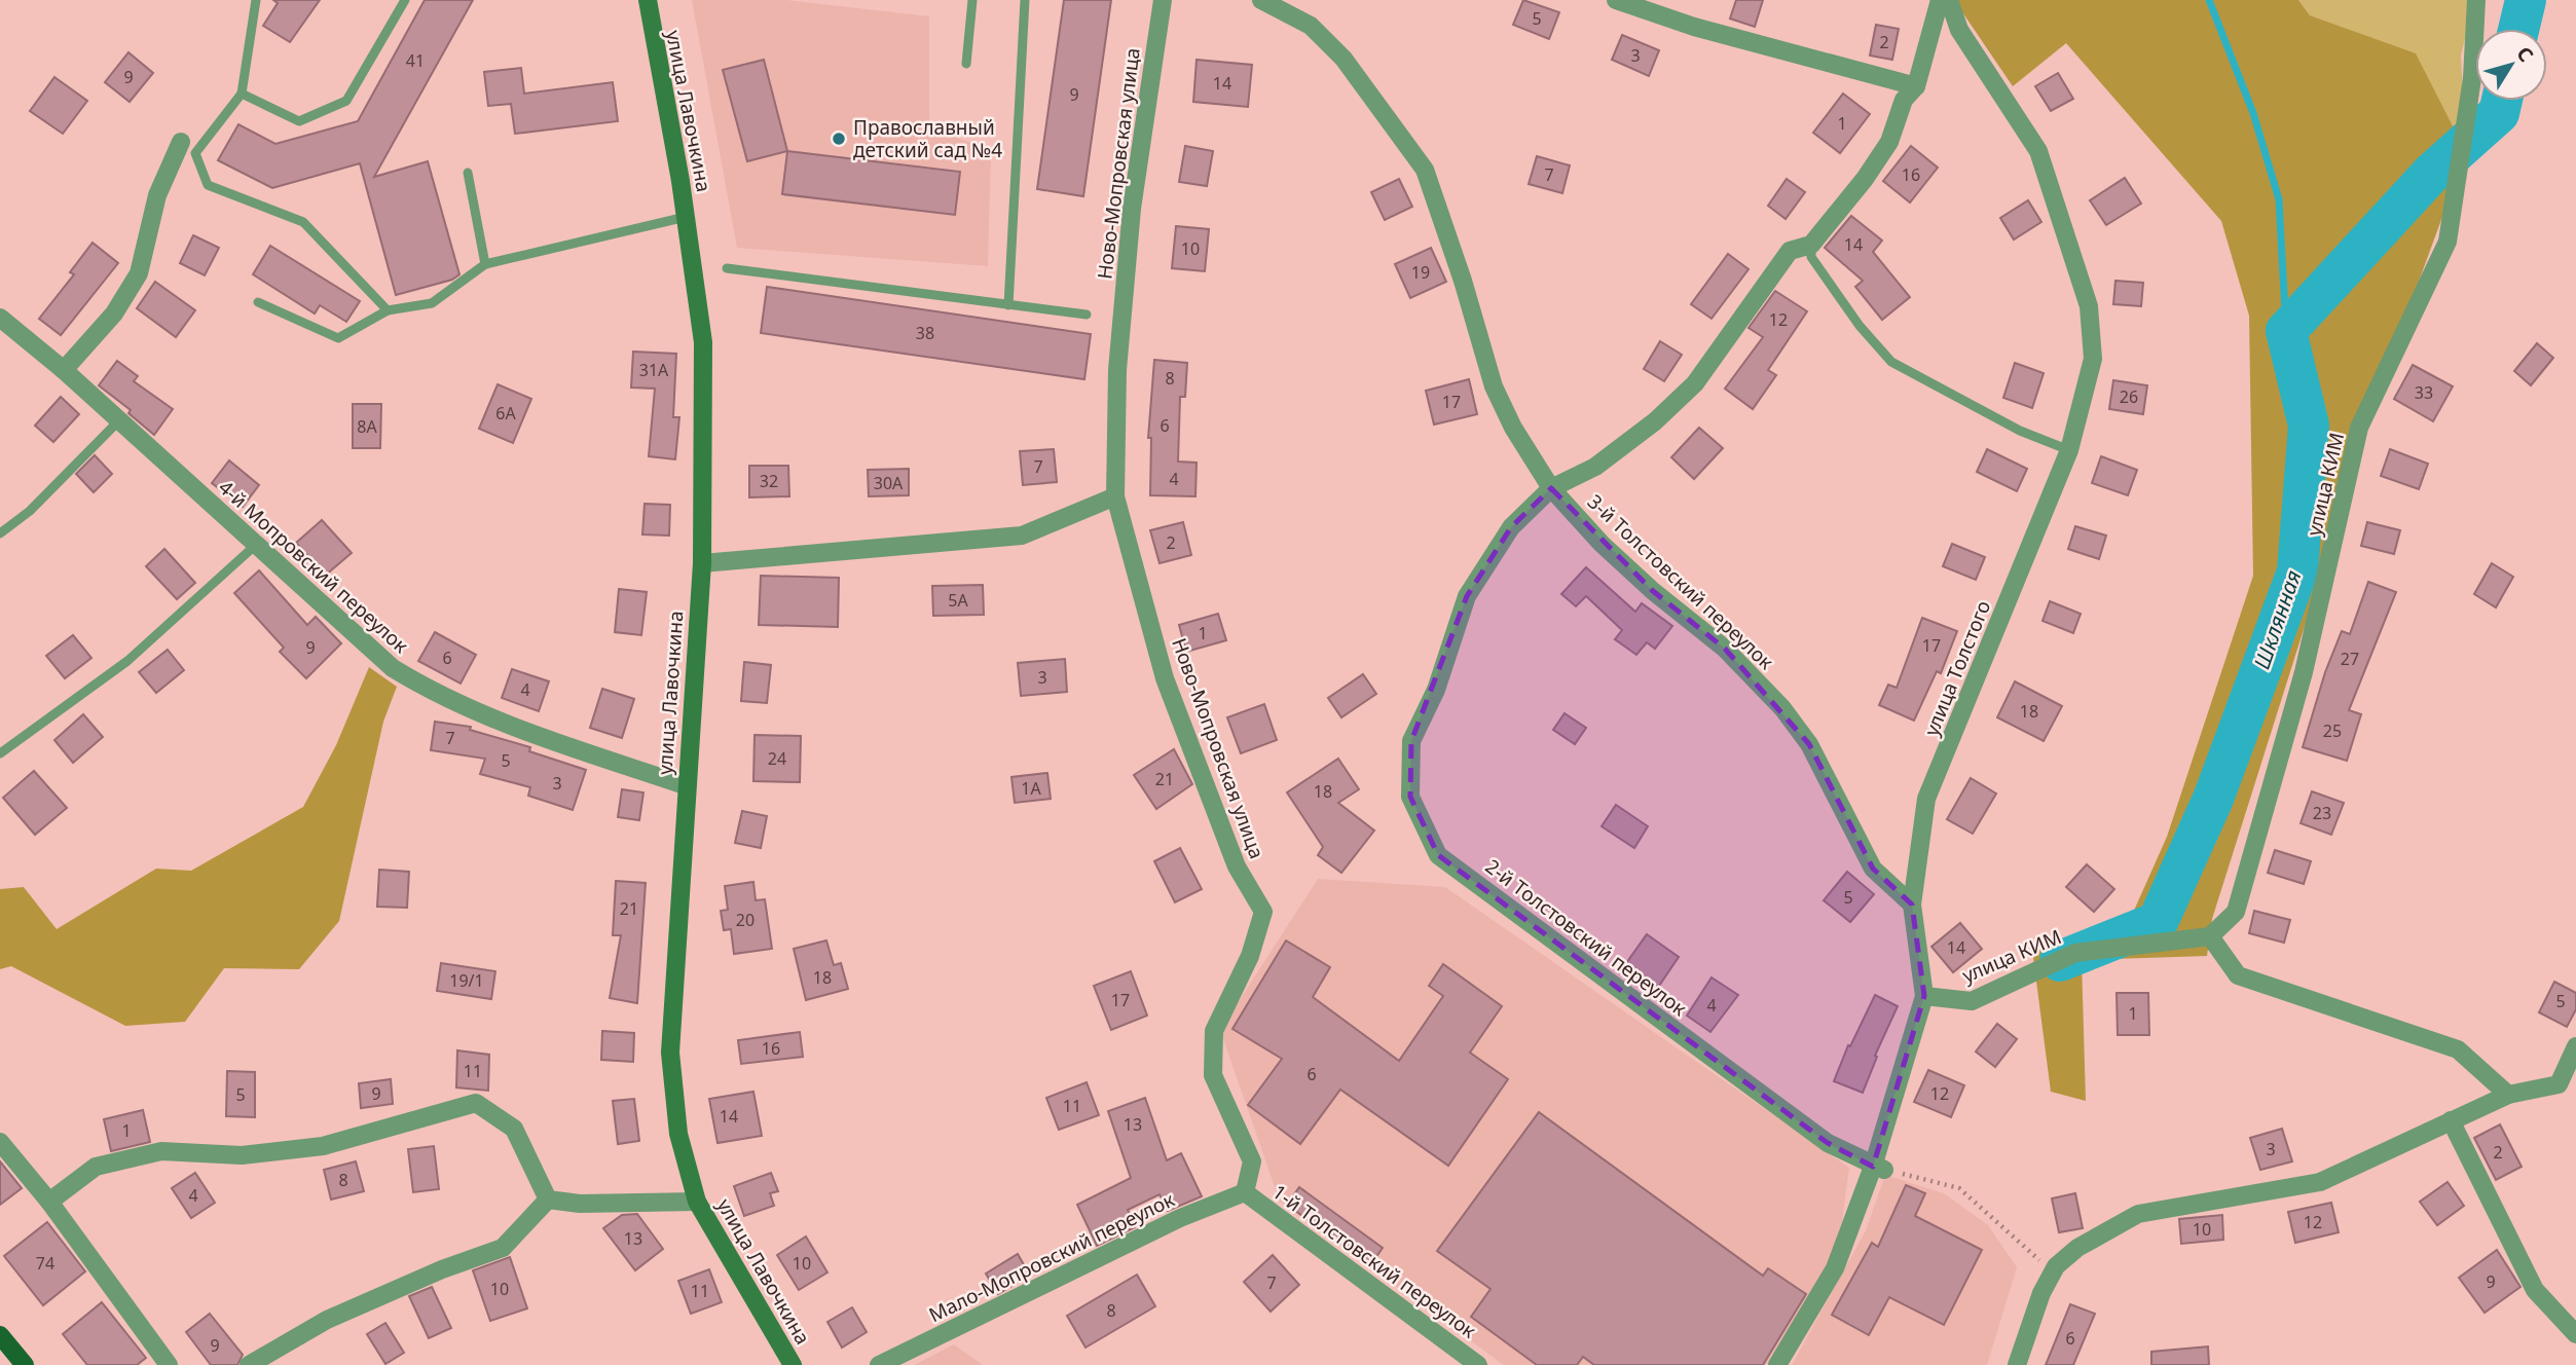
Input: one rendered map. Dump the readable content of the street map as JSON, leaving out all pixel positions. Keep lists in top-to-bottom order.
{
  "streets": {
    "main road": ["улица Лавочкина"],
    "street": [
      "Ново-Мопровская улица",
      "улица КИМ",
      "4-й Мопровский переулок",
      "3-й Толстовский переулок",
      "улица Толстого",
      "2-й Толстовский переулок",
      "Мало-Мопровский переулок",
      "1-й Толстовский переулок"
    ]
  },
  "crossings": [
    ["улица Лавочкина", "4-й Мопровский переулок"],
    ["Ново-Мопровская улица", "Мало-Мопровский переулок"],
    ["Ново-Мопровская улица", "1-й Толстовский переулок"],
    ["улица КИМ", "улица Толстого"],
    ["3-й Толстовский переулок", "улица Толстого"],
    ["3-й Толстовский переулок", "2-й Толстовский переулок"],
    ["улица Толстого", "2-й Толстовский переулок"],
    ["Мало-Мопровский переулок", "1-й Толстовский переулок"]
  ],
  "water": ["Шклянная"],
  "places": ["Православный детский сад №4"],
  "house_numbers": [
    "5",
    "2",
    "3",
    "41",
    "9",
    "14",
    "9",
    "1",
    "7",
    "16",
    "14",
    "10",
    "19",
    "12",
    "38",
    "31А",
    "8",
    "33",
    "26",
    "17",
    "6А",
    "6",
    "8А",
    "7",
    "4",
    "32",
    "30А",
    "2",
    "5А",
    "1",
    "17",
    "9",
    "6",
    "27",
    "3",
    "4",
    "18",
    "25",
    "7",
    "24",
    "5",
    "21",
    "3",
    "1А",
    "18",
    "23",
    "5",
    "21",
    "20",
    "14",
    "18",
    "19/1",
    "17",
    "5",
    "4",
    "1",
    "16",
    "11",
    "6",
    "9",
    "12",
    "5",
    "11",
    "14",
    "13",
    "1",
    "3",
    "2",
    "8",
    "4",
    "12",
    "10",
    "13",
    "74",
    "10",
    "9",
    "7",
    "10",
    "11",
    "8",
    "6",
    "9"
  ],
  "north": "top right"
}
